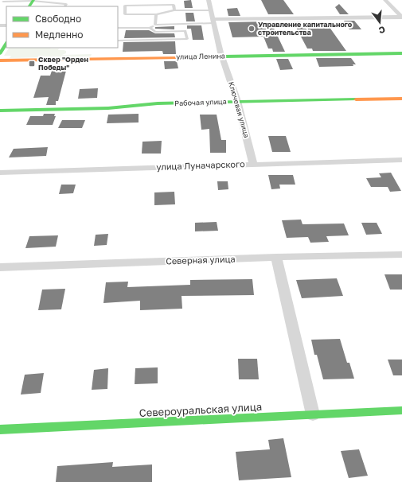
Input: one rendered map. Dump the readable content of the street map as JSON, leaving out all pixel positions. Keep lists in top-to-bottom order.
{
  "streets": {
    "street": [
      "улица Ленина",
      "Рабочая улица",
      "Ключевая улица",
      "улица Луначарского",
      "Северная улица",
      "Североуральская улица"
    ]
  },
  "crossings": [
    ["улица Ленина", "Ключевая улица"],
    ["Рабочая улица", "Ключевая улица"],
    ["Ключевая улица", "улица Луначарского"]
  ],
  "places": {
    "other": ["Управление капитального строительства"],
    "transit": ["Сквер \"Орден Победы\""]
  },
  "legend": ["Свободно", "Медленно"],
  "north": "bottom"
}
